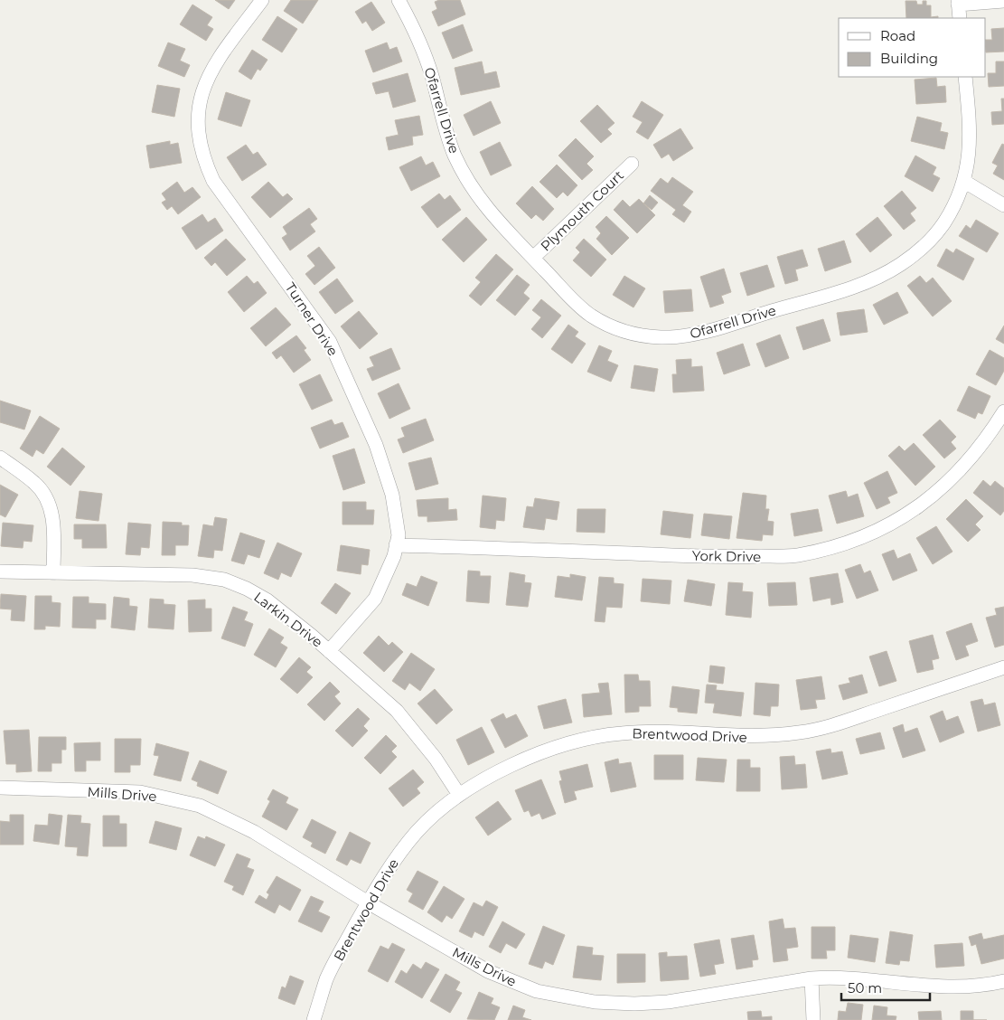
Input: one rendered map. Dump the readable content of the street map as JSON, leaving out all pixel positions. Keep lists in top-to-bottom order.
{
  "streets": {
    "street": [
      "Ofarrell Drive",
      "Plymouth Court",
      "Turner Drive",
      "York Drive",
      "Larkin Drive",
      "Brentwood Drive",
      "Mills Drive"
    ]
  },
  "crossings": [
    ["Ofarrell Drive", "Plymouth Court"],
    ["Turner Drive", "York Drive"],
    ["Turner Drive", "Larkin Drive"],
    ["Larkin Drive", "Brentwood Drive"],
    ["Brentwood Drive", "Mills Drive"]
  ],
  "legend": ["Road", "Building"],
  "scale_bar": "50 m"
}
